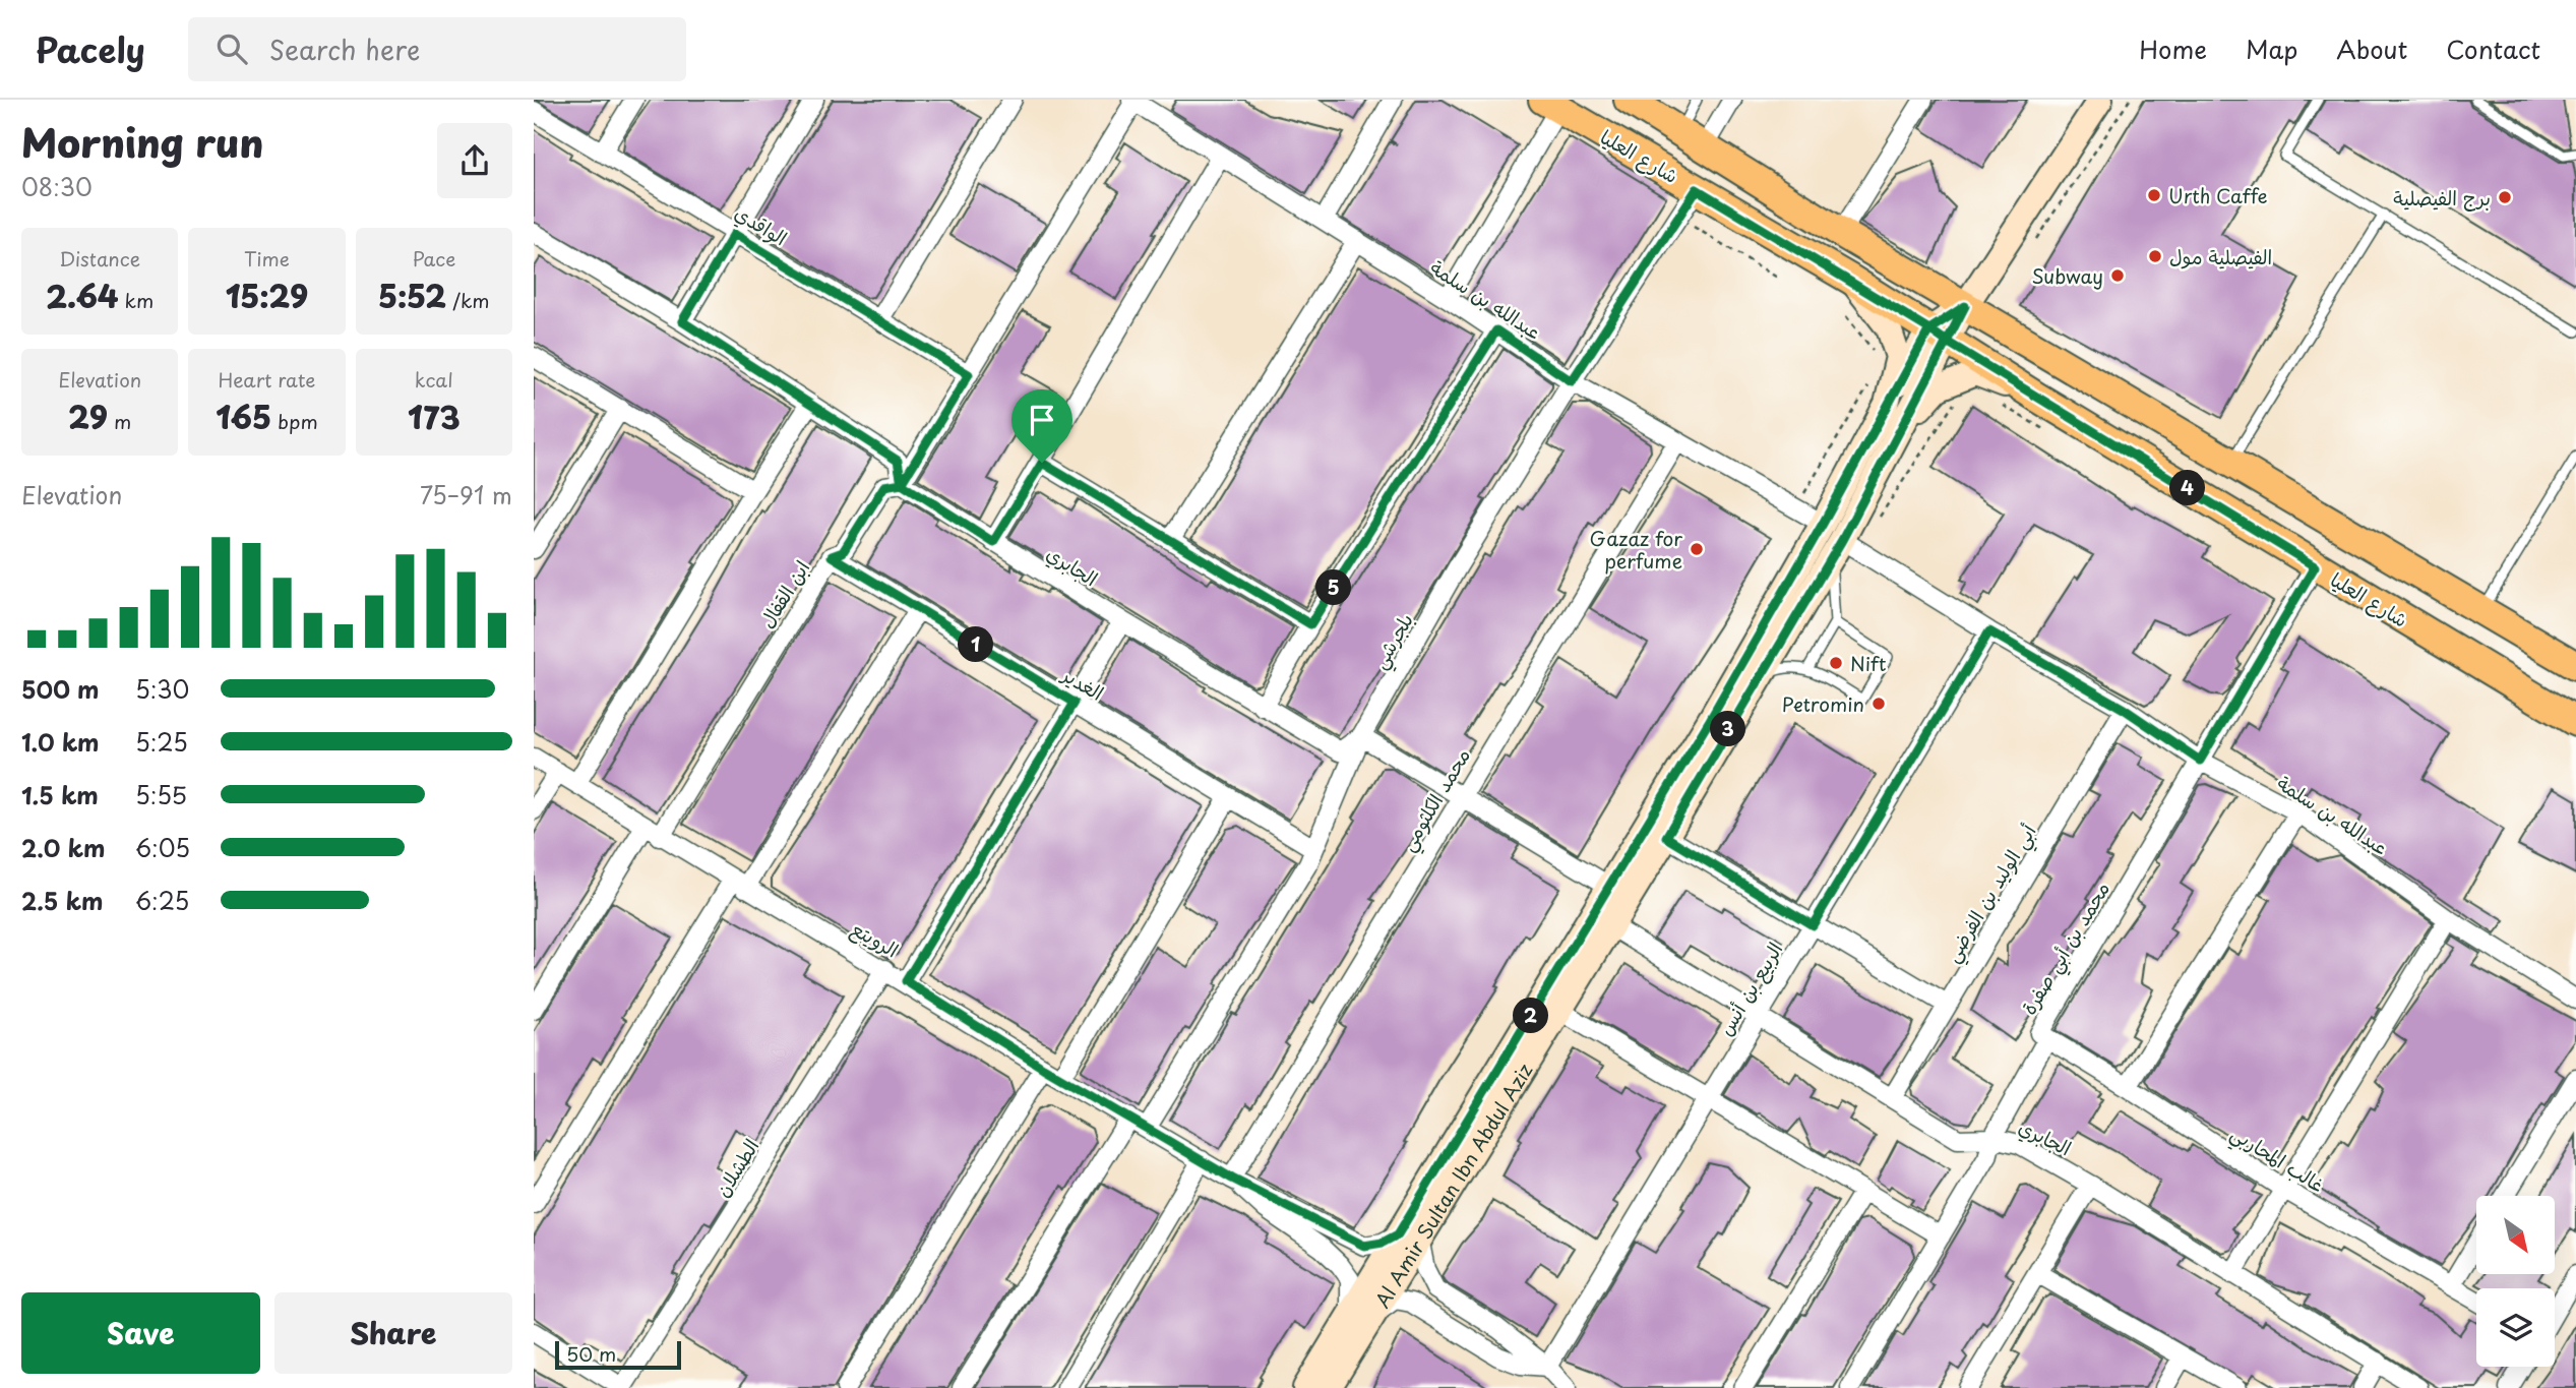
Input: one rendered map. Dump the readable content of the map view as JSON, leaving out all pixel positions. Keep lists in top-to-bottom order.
{
  "streets": {
    "main road": ["شارع العليا"],
    "street": [
      "الواقدي",
      "عبدالله بن سلمة",
      "الجابري",
      "ابن القفال",
      "بلجرشي",
      "الغدير",
      "محمد الكلثومي",
      "أبي الوليد بن الفرضي",
      "الرويتع",
      "محمد بن أبي صفرة",
      "الربيع بن أنس",
      "غالب المحاربي",
      "الطشلان",
      "Al Amir Sultan Ibn Abdul Aziz"
    ]
  },
  "crossings": [
    ["شارع العليا", "بلجرشي"],
    ["شارع العليا", "محمد بن أبي صفرة"],
    ["شارع العليا", "Al Amir Sultan Ibn Abdul Aziz"],
    ["الواقدي", "ابن القفال"],
    ["عبدالله بن سلمة", "ابن القفال"],
    ["عبدالله بن سلمة", "بلجرشي"],
    ["عبدالله بن سلمة", "محمد الكلثومي"],
    ["عبدالله بن سلمة", "أبي الوليد بن الفرضي"],
    ["عبدالله بن سلمة", "محمد بن أبي صفرة"],
    ["عبدالله بن سلمة", "الربيع بن أنس"],
    ["عبدالله بن سلمة", "Al Amir Sultan Ibn Abdul Aziz"],
    ["الجابري", "ابن القفال"],
    ["الجابري", "بلجرشي"],
    ["الجابري", "أبي الوليد بن الفرضي"],
    ["الجابري", "محمد بن أبي صفرة"],
    ["الجابري", "الربيع بن أنس"],
    ["الجابري", "Al Amir Sultan Ibn Abdul Aziz"],
    ["ابن القفال", "الغدير"],
    ["ابن القفال", "الرويتع"],
    ["بلجرشي", "الغدير"],
    ["بلجرشي", "الرويتع"],
    ["محمد الكلثومي", "الرويتع"],
    ["الرويتع", "الطشلان"],
    ["محمد بن أبي صفرة", "غالب المحاربي"]
  ],
  "places": [
    "Urth Caffe",
    "برج الفيصلية",
    "الفيصلية مول",
    "Subway",
    "Gazaz for perfume",
    "Nift",
    "Petromin"
  ],
  "scale_bar": "50 m",
  "north": "bottom right",
  "page": {
    "header": "Pacely",
    "search": "Search here",
    "nav": [
      "Home",
      "Map",
      "About",
      "Contact"
    ],
    "heading": ["Morning run", "08:30"],
    "stats": [
      ["Distance", "2.64 km"],
      ["Time", "15:29"],
      ["Pace", "5:52 /km"],
      ["Elevation", "29 m"],
      ["Heart rate", "165 bpm"],
      ["kcal", "173"]
    ],
    "chart": ["Elevation", "75–91 m"],
    "pins": [
      "4",
      "5",
      "1",
      "3",
      "2"
    ],
    "list": [
      {
        "name": "500 m",
        "note": "5:30"
      },
      {
        "name": "1.0 km",
        "note": "5:25"
      },
      {
        "name": "1.5 km",
        "note": "5:55"
      },
      {
        "name": "2.0 km",
        "note": "6:05"
      },
      {
        "name": "2.5 km",
        "note": "6:25"
      }
    ],
    "buttons": ["Save", "Share"],
    "scale": "50 m"
  }
}
